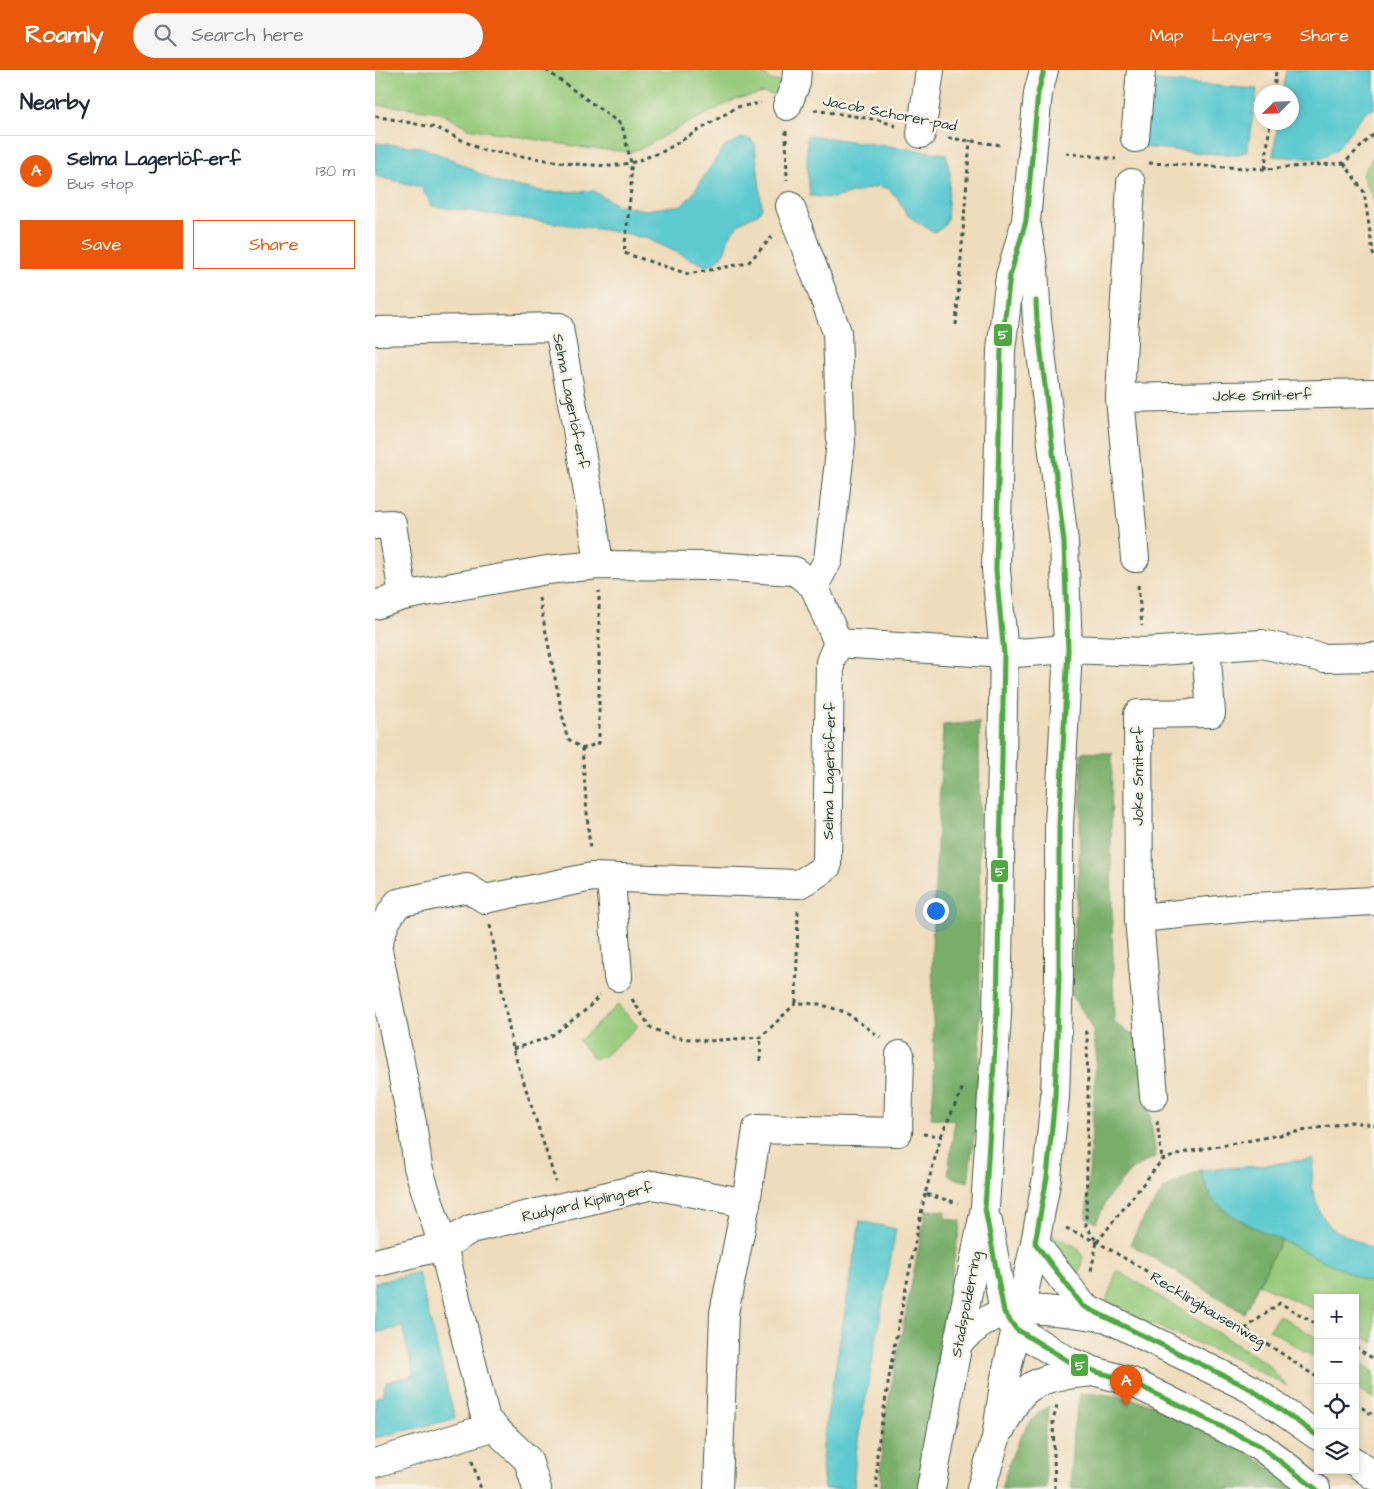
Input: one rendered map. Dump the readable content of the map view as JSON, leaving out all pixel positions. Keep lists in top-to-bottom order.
{
  "streets": {
    "street": [
      "Joke Smit-erf",
      "Selma Lagerlöf-erf",
      "Rudyard Kipling-erf",
      "Stadspolderring"
    ],
    "path": ["Jacob Schorer-pad", "Recklinghausenweg"]
  },
  "lines": ["transit line 5"],
  "north": "bottom left",
  "page": {
    "header": "Roamly",
    "search": "Search here",
    "nav": ["Map", "Layers", "Share"],
    "heading": "Nearby",
    "list": [
      {
        "mark": "A",
        "name": "Selma Lagerlöf-erf",
        "note": "Bus stop",
        "value": "130 m"
      }
    ],
    "buttons": ["Save", "Share"],
    "map_buttons": ["+", "−"],
    "pins": "A"
  }
}
